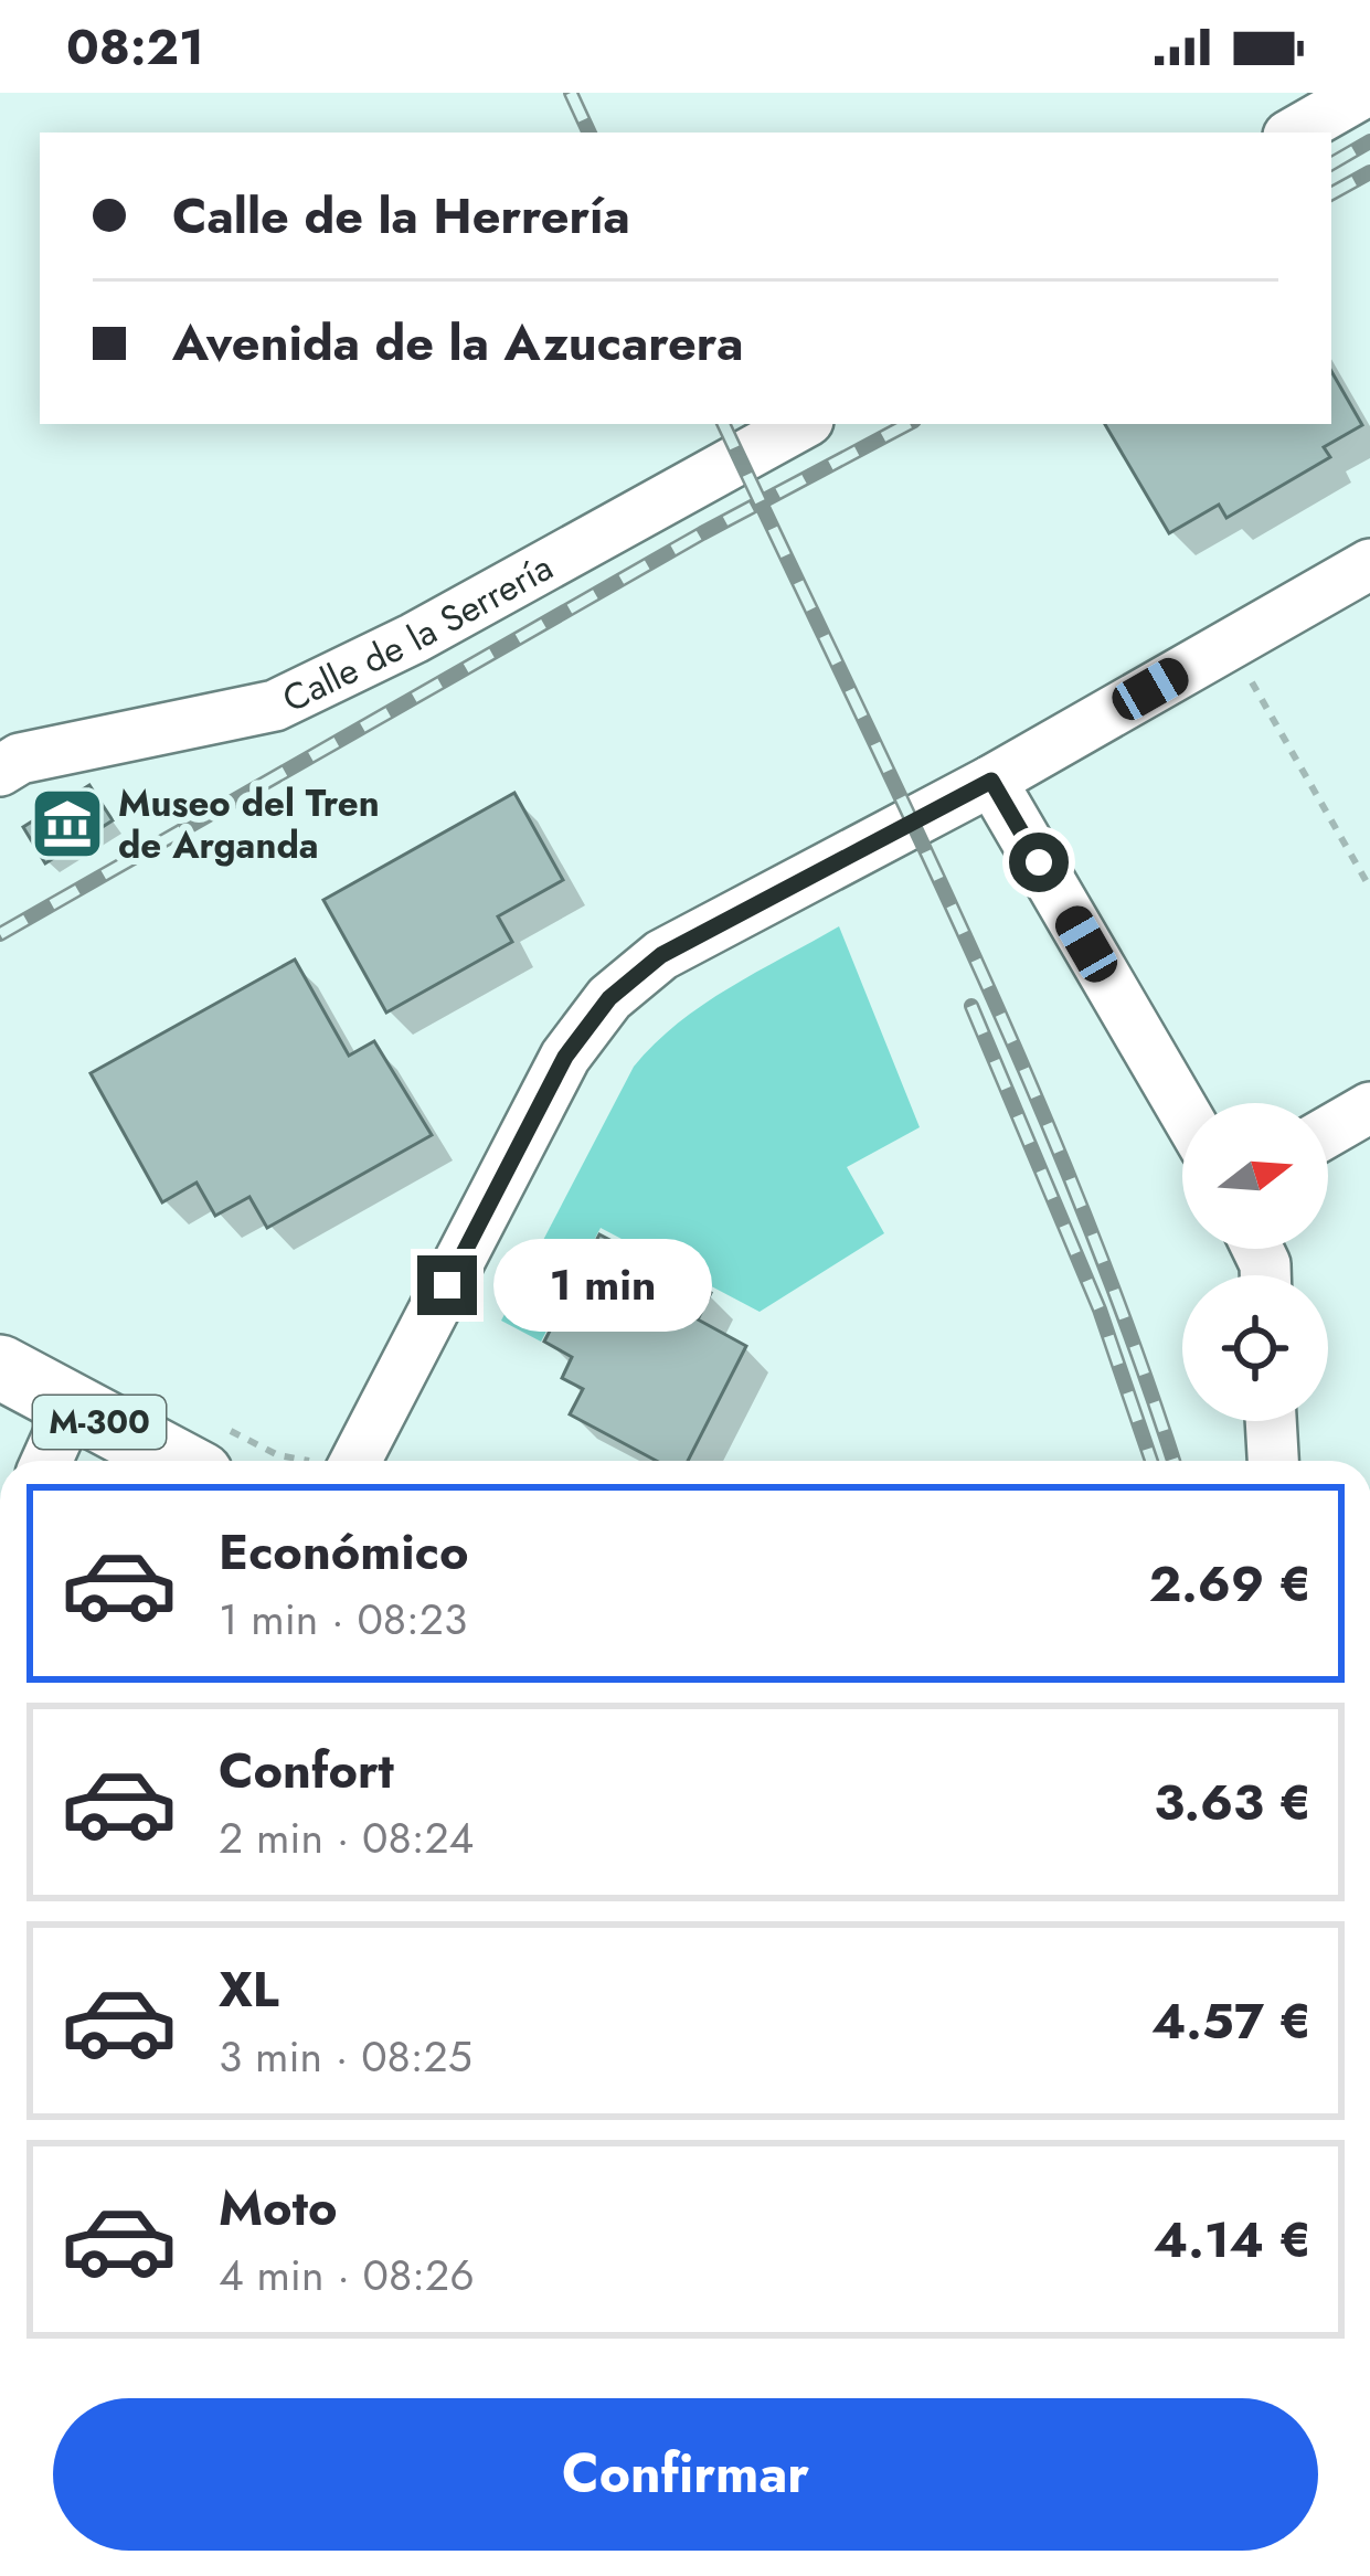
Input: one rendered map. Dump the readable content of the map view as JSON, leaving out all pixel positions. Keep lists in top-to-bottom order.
{
  "streets": {
    "main road": ["M-300"],
    "street": ["Calle de la Serrería"]
  },
  "places": {
    "museum": ["Museo del Tren de Arganda"]
  },
  "north": "right",
  "page": {
    "status": "08:21",
    "banner": ["Calle de la Herrería", "Avenida de la Azucarera"],
    "bubble": "1 min",
    "list": [
      {
        "name": "Económico",
        "note": "1 min · 08:23",
        "value": "2.69 €"
      },
      {
        "name": "Confort",
        "note": "2 min · 08:24",
        "value": "3.63 €"
      },
      {
        "name": "XL",
        "note": "3 min · 08:25",
        "value": "4.57 €"
      },
      {
        "name": "Moto",
        "note": "4 min · 08:26",
        "value": "4.14 €"
      }
    ],
    "buttons": "Confirmar"
  }
}
